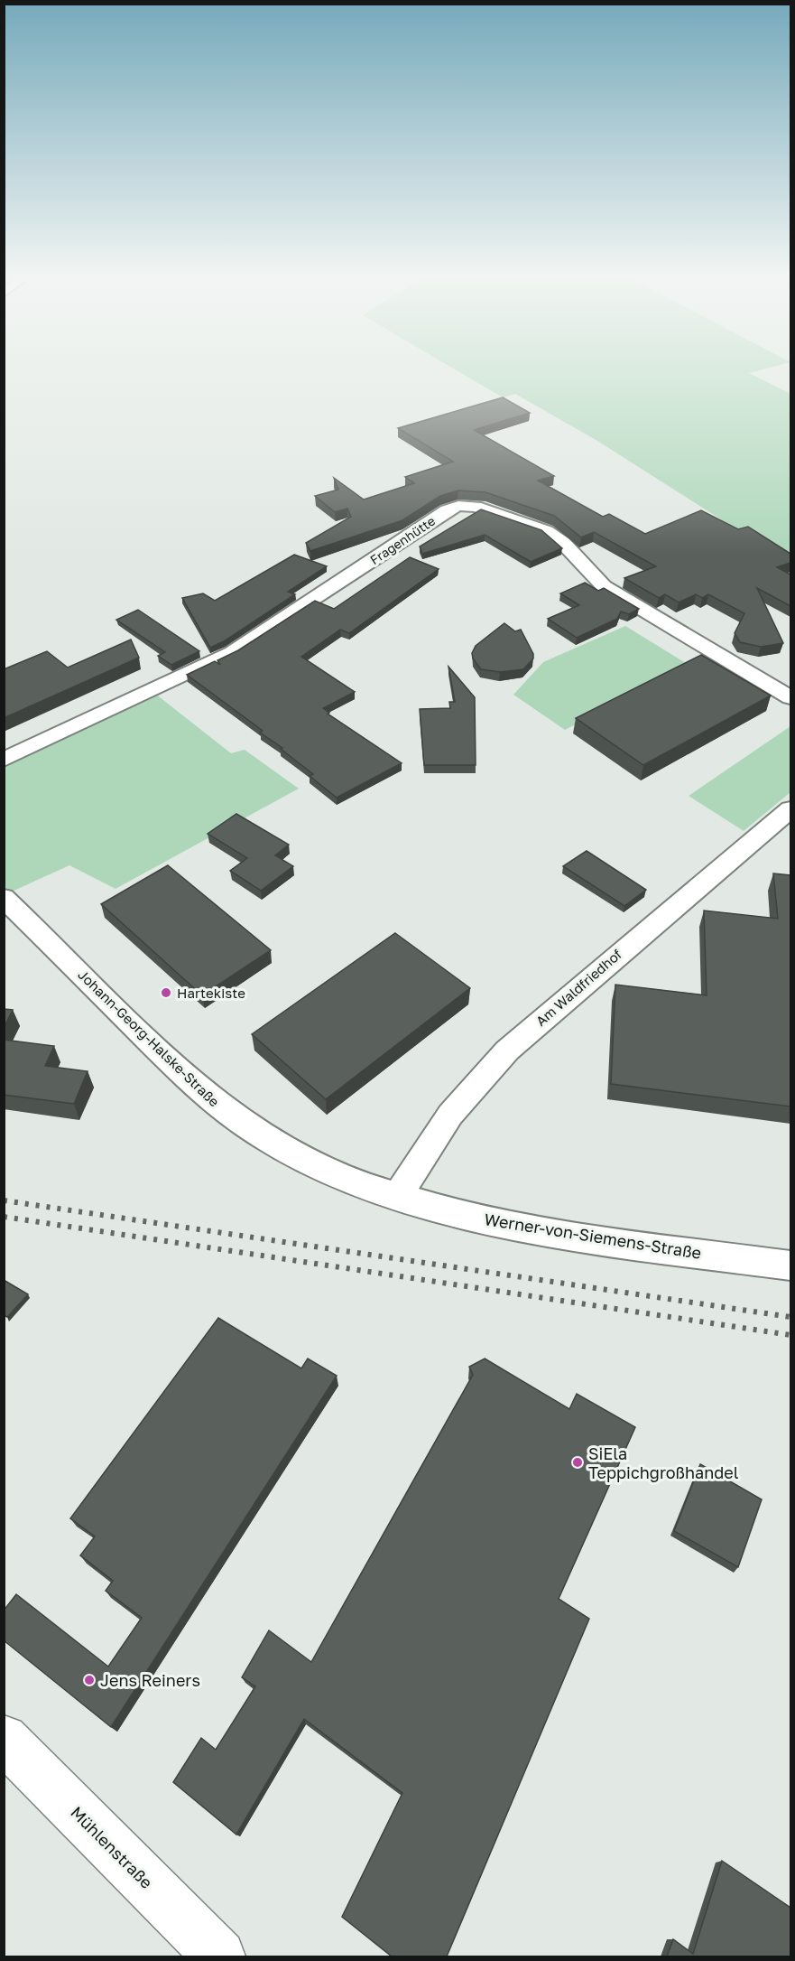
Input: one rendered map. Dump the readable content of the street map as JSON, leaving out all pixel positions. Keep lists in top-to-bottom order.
{
  "streets": {
    "street": [
      "Fragenhütte",
      "Am Waldfriedhof",
      "Johann-Georg-Halske-Straße",
      "Werner-von-Siemens-Straße",
      "Mühlenstraße"
    ]
  },
  "crossings": [
    ["Am Waldfriedhof", "Johann-Georg-Halske-Straße"],
    ["Am Waldfriedhof", "Werner-von-Siemens-Straße"],
    ["Johann-Georg-Halske-Straße", "Werner-von-Siemens-Straße"]
  ],
  "places": ["Hartekiste", "SiEla Teppichgroßhandel", "Jens Reiners"]
}
